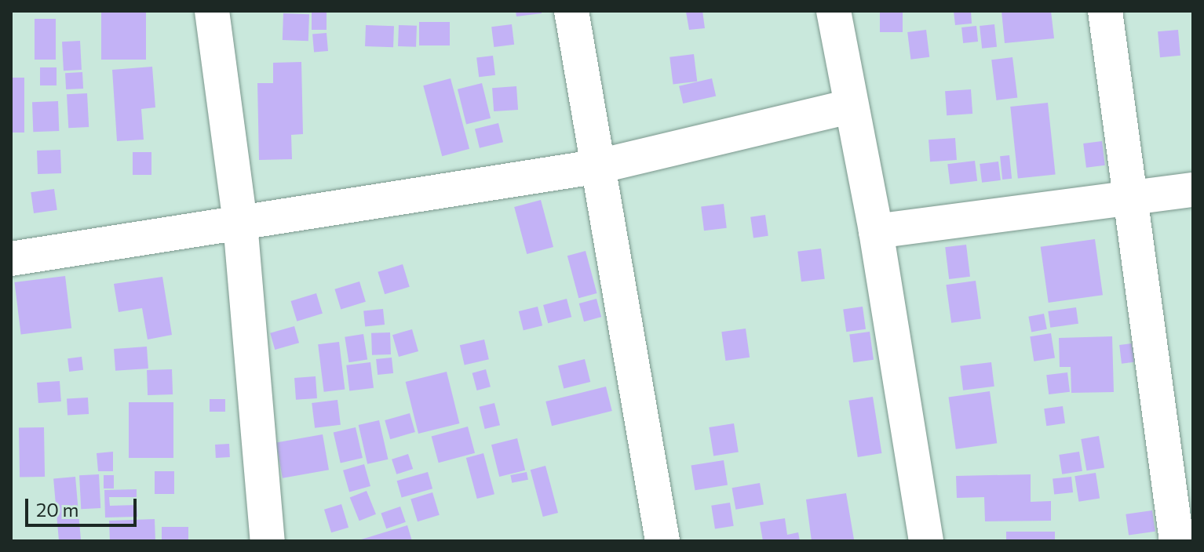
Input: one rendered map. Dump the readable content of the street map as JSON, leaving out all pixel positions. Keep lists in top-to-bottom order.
{
  "scale_bar": "20 m"
}
